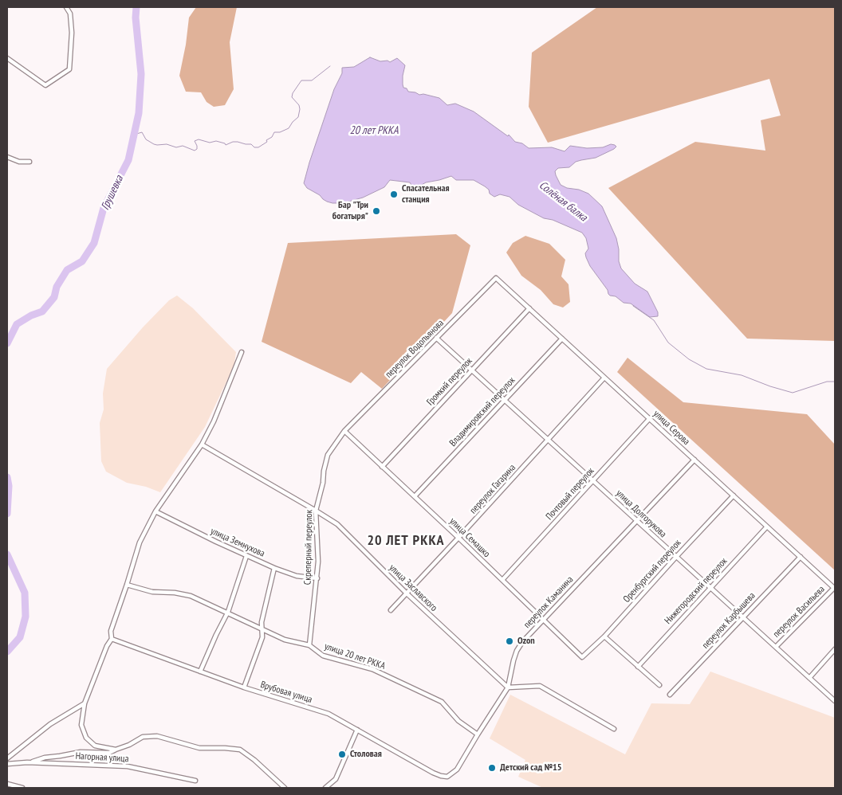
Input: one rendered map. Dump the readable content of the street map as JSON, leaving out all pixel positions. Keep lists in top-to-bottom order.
{
  "streets": {
    "street": [
      "переулок Водопьянова",
      "Громкий переулок",
      "Владимировский переулок",
      "улица Серова",
      "переулок Гагарина",
      "Почтовый переулок",
      "улица Долгорукова",
      "улица Семашко",
      "улица Земнухова",
      "Скреперный переулок",
      "Оренбургский переулок",
      "улица Заславского",
      "Нижегородский переулок",
      "переулок Каманина",
      "переулок Васильева",
      "переулок Карбышева",
      "улица 20 лет РККА",
      "Врубовая улица",
      "Нагорная улица"
    ]
  },
  "crossings": [
    ["переулок Водопьянова", "улица Серова"],
    ["переулок Водопьянова", "улица Долгорукова"],
    ["переулок Водопьянова", "улица Семашко"],
    ["переулок Водопьянова", "Скреперный переулок"],
    ["Громкий переулок", "улица Серова"],
    ["Громкий переулок", "улица Долгорукова"],
    ["Громкий переулок", "улица Семашко"],
    ["Владимировский переулок", "улица Серова"],
    ["Владимировский переулок", "улица Долгорукова"],
    ["Владимировский переулок", "улица Семашко"],
    ["улица Серова", "переулок Гагарина"],
    ["улица Серова", "Почтовый переулок"],
    ["улица Серова", "Оренбургский переулок"],
    ["улица Серова", "Нижегородский переулок"],
    ["улица Серова", "переулок Каманина"],
    ["улица Серова", "переулок Васильева"],
    ["улица Серова", "переулок Карбышева"],
    ["переулок Гагарина", "улица Долгорукова"],
    ["переулок Гагарина", "улица Семашко"],
    ["переулок Гагарина", "улица Заславского"],
    ["Почтовый переулок", "улица Долгорукова"],
    ["Почтовый переулок", "улица Семашко"],
    ["улица Долгорукова", "Оренбургский переулок"],
    ["улица Долгорукова", "Нижегородский переулок"],
    ["улица Долгорукова", "переулок Каманина"],
    ["улица Долгорукова", "переулок Васильева"],
    ["улица Долгорукова", "переулок Карбышева"],
    ["улица Семашко", "Скреперный переулок"],
    ["улица Семашко", "Оренбургский переулок"],
    ["улица Семашко", "переулок Каманина"],
    ["улица Земнухова", "Скреперный переулок"],
    ["Скреперный переулок", "улица Заславского"],
    ["Скреперный переулок", "улица 20 лет РККА"],
    ["улица Заславского", "переулок Каманина"],
    ["переулок Каманина", "улица 20 лет РККА"],
    ["переулок Каманина", "Врубовая улица"]
  ],
  "districts": ["20 ЛЕТ РККА"],
  "water": ["20 лет РККА", "Грушевка", "Солёная балка"],
  "places": [
    "Спасательная станция",
    "Бар \"Три богатыря\"",
    "Ozon",
    "Столовая",
    "Детский сад №15"
  ]
}
